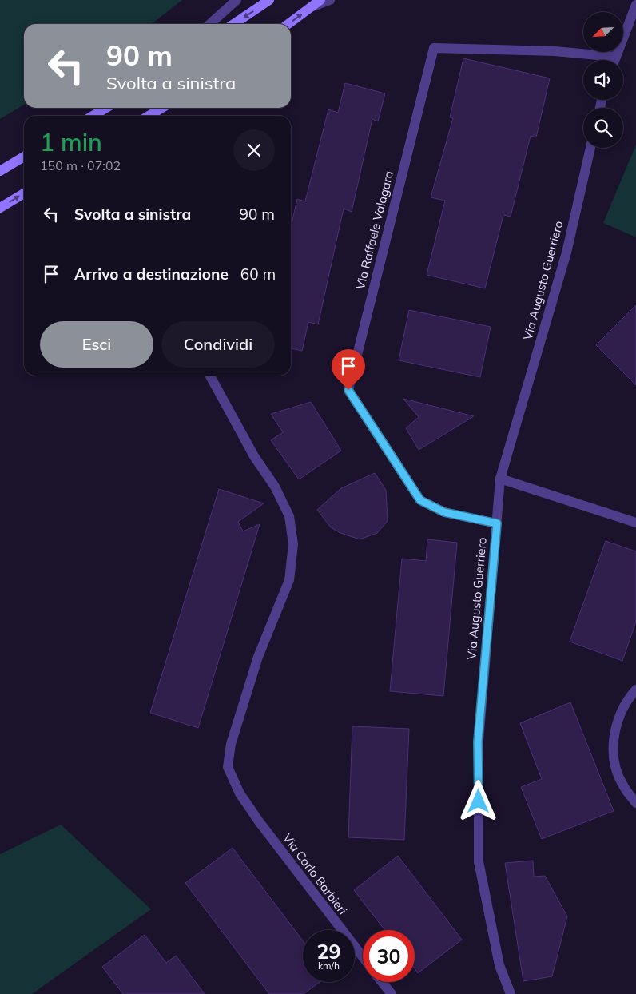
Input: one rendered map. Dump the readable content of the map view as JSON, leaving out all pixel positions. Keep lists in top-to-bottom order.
{
  "streets": {
    "street": ["Via Raffaele Valagara", "Via Augusto Guerriero", "Via Carlo Barbieri"]
  },
  "crossings": [
    ["Via Raffaele Valagara", "Via Augusto Guerriero"]
  ],
  "north": "bottom left",
  "page": {
    "turn": ["90 m", "Svolta a sinistra"],
    "heading": ["1 min", "150 m · 07:02"],
    "list": [
      {
        "name": "Svolta a sinistra",
        "value": "90 m"
      },
      {
        "name": "Arrivo a destinazione",
        "value": "60 m"
      }
    ],
    "buttons": ["Esci", "Condividi"],
    "speed": "29 km/h",
    "limit": "30"
  }
}
